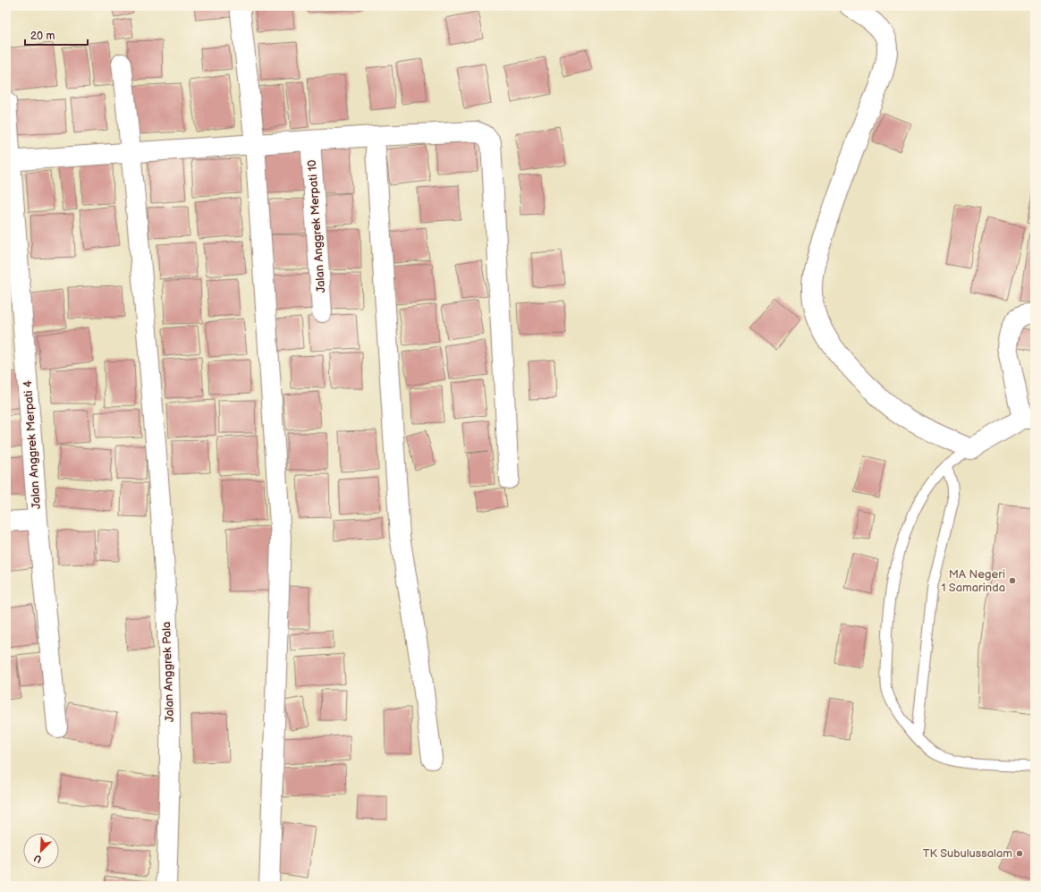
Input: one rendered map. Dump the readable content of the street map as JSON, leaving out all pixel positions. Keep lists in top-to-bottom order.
{
  "streets": {
    "street": ["Jalan Anggrek Merpati 10", "Jalan Anggrek Merpati 4", "Jalan Anggrek Pala"]
  },
  "places": ["MA Negeri 1 Samarinda", "TK Subulussalam"],
  "scale_bar": "20 m",
  "north": "bottom left"
}
